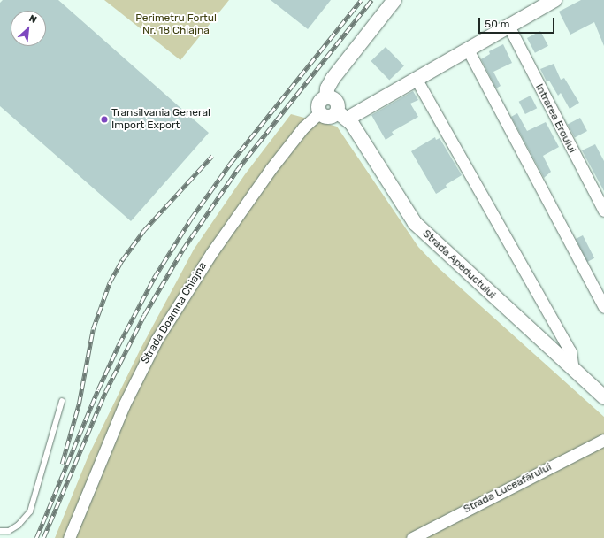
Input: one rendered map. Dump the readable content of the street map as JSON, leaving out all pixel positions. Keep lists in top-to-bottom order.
{
  "streets": {
    "street": [
      "Intrarea Eroului",
      "Strada Apeductului",
      "Strada Doamna Chiajna",
      "Strada Luceafărului"
    ]
  },
  "parks": ["Perimetru Fortul Nr. 18 Chiajna"],
  "places": ["Transilvania General Import Export"],
  "scale_bar": "50 m",
  "north": "top right"
}
